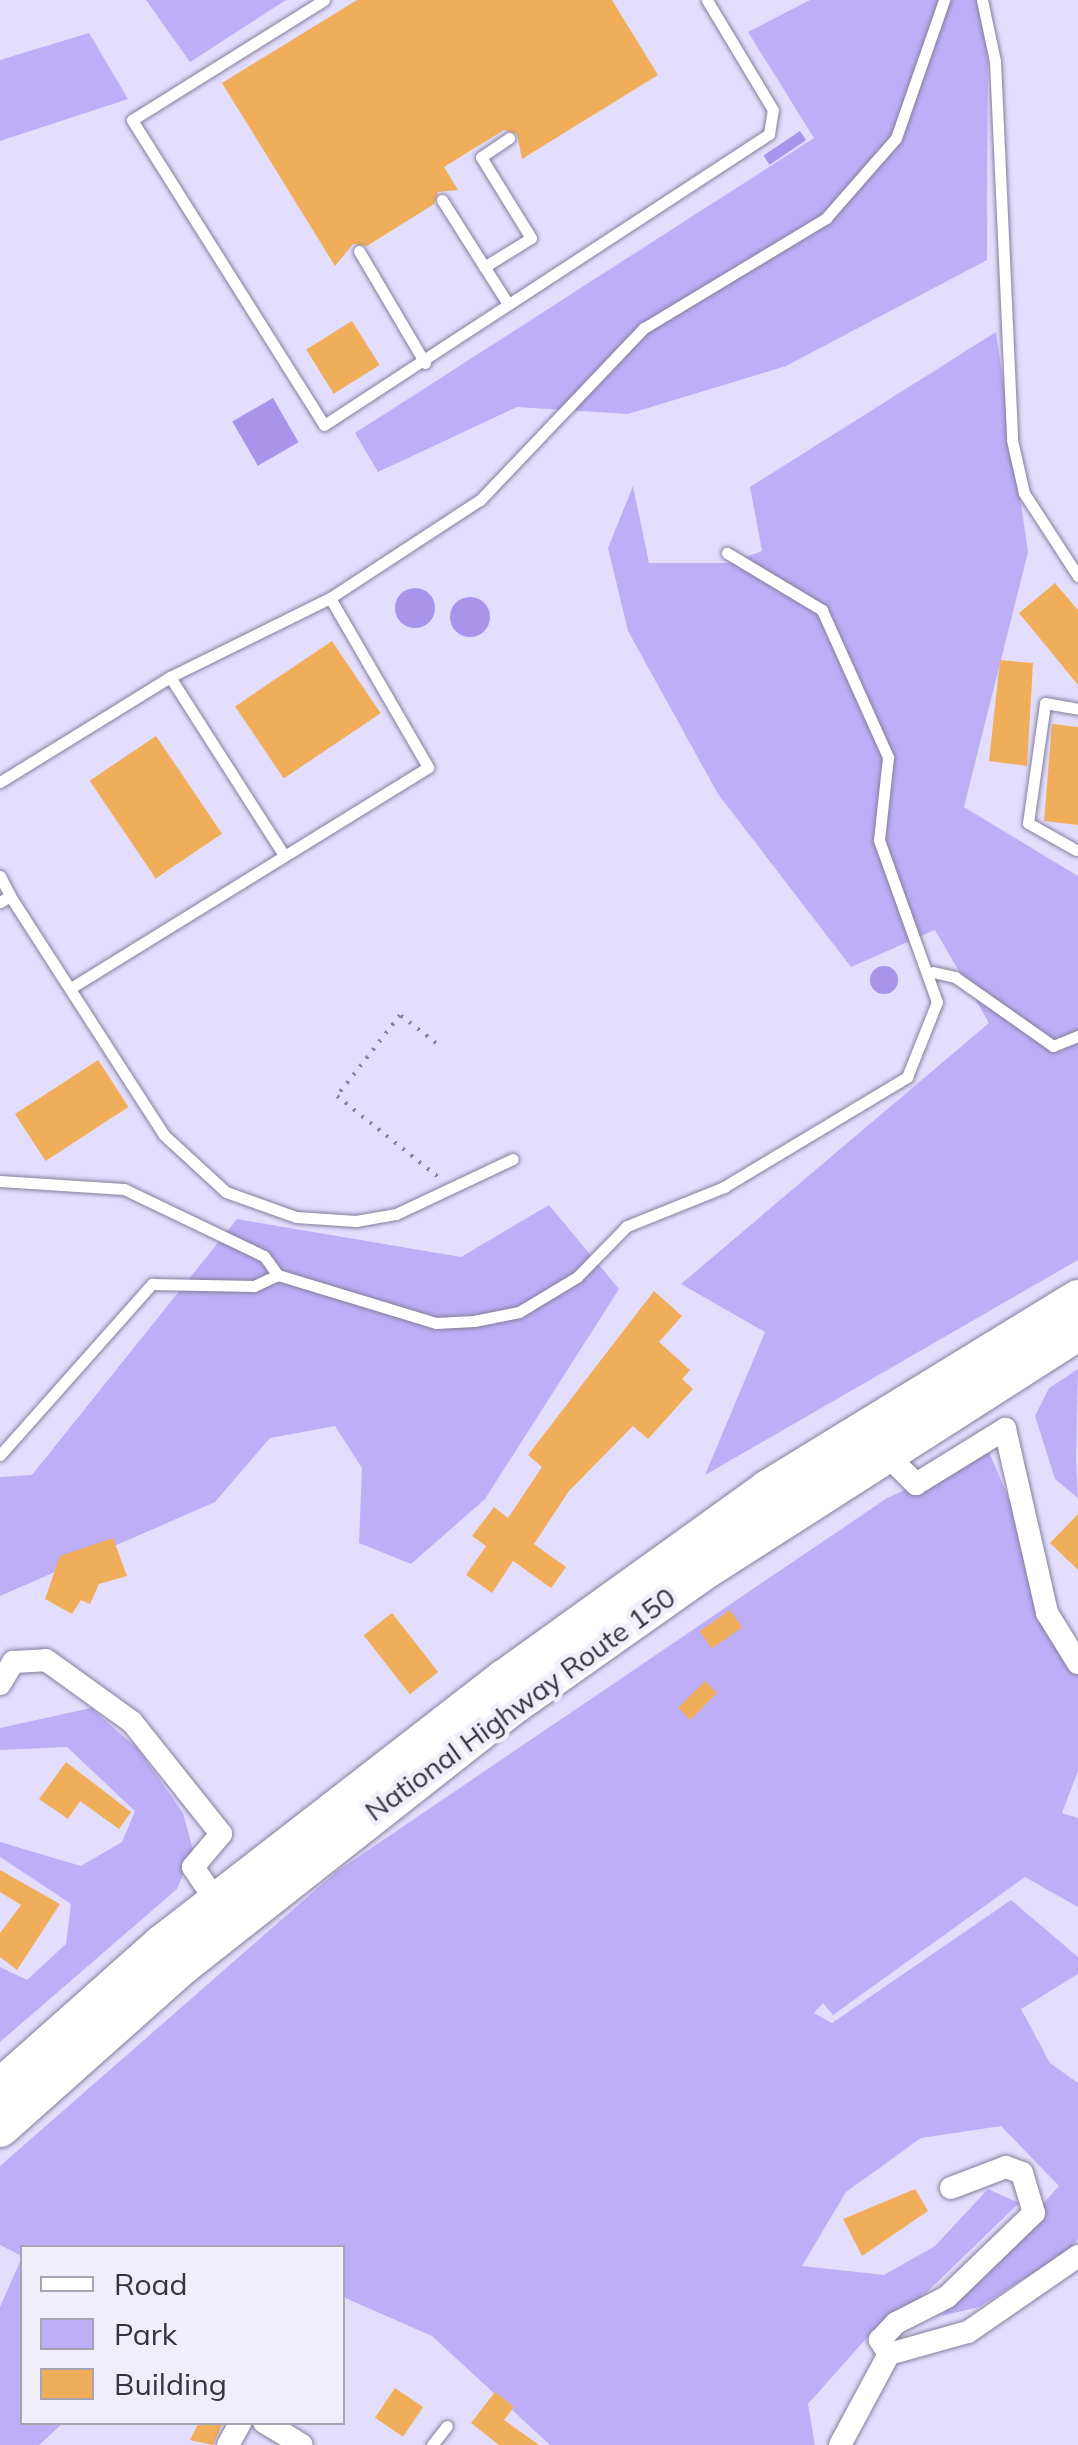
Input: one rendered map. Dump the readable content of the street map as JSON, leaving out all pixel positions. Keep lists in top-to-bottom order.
{
  "streets": {
    "highway": ["National Highway Route 150"]
  },
  "legend": ["Road", "Park", "Building"]
}
